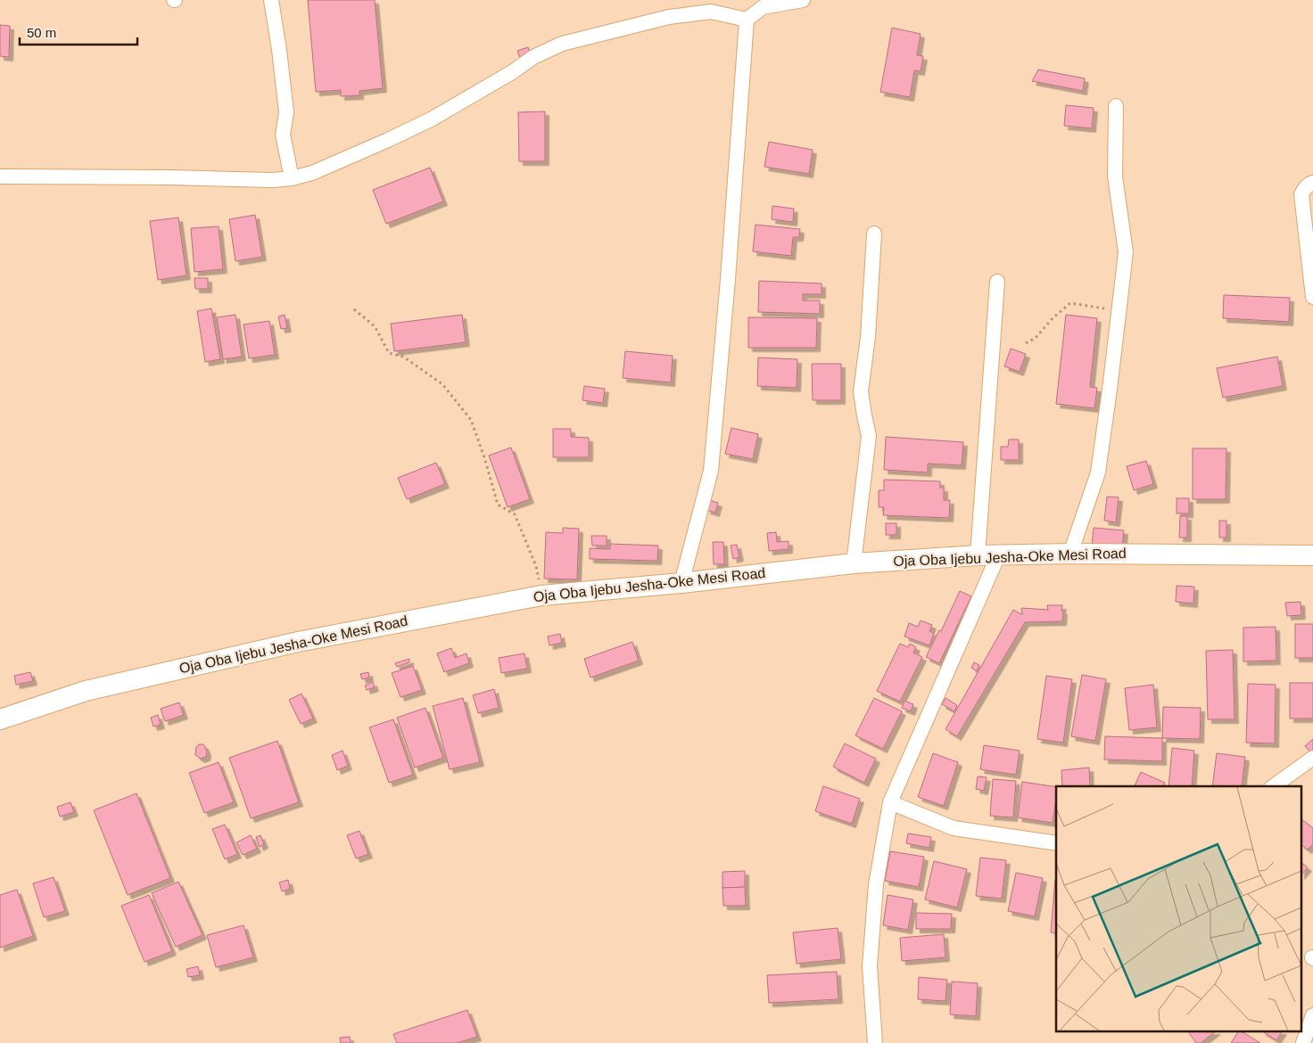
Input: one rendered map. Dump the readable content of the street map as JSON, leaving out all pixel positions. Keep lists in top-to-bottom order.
{
  "streets": {
    "main road": ["Oja Oba Ijebu Jesha-Oke Mesi Road"]
  },
  "scale_bar": "50 m"
}
